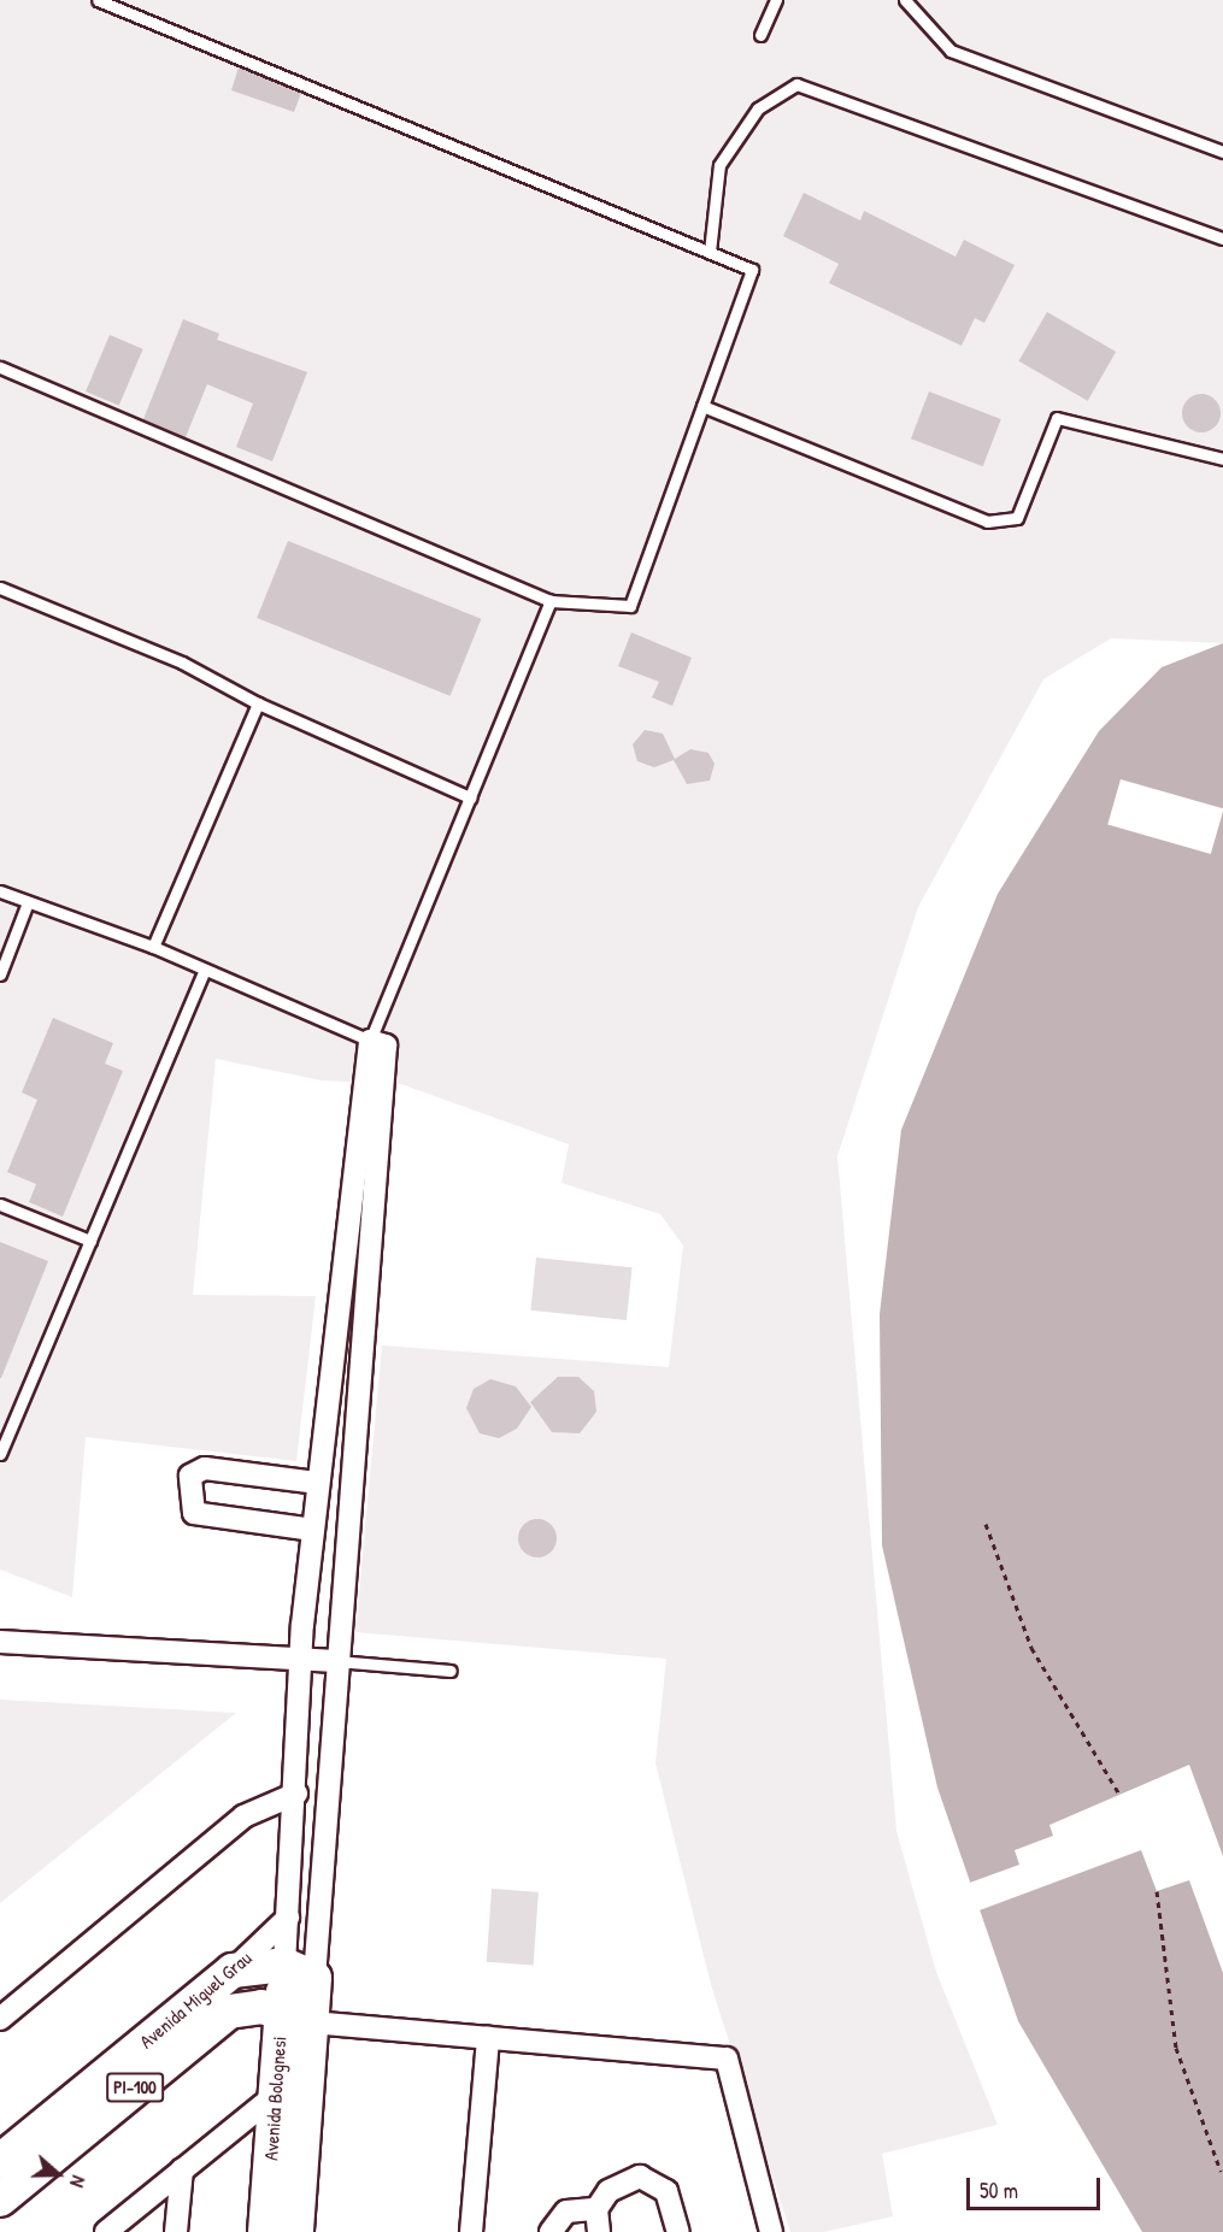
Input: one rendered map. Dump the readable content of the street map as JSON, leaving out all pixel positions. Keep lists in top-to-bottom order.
{
  "streets": {
    "main road": ["Avenida Miguel Grau", "PI-100", "Avenida Bolognesi"]
  },
  "crossings": [
    ["Avenida Miguel Grau", "Avenida Bolognesi"]
  ],
  "scale_bar": "50 m",
  "north": "right"
}
